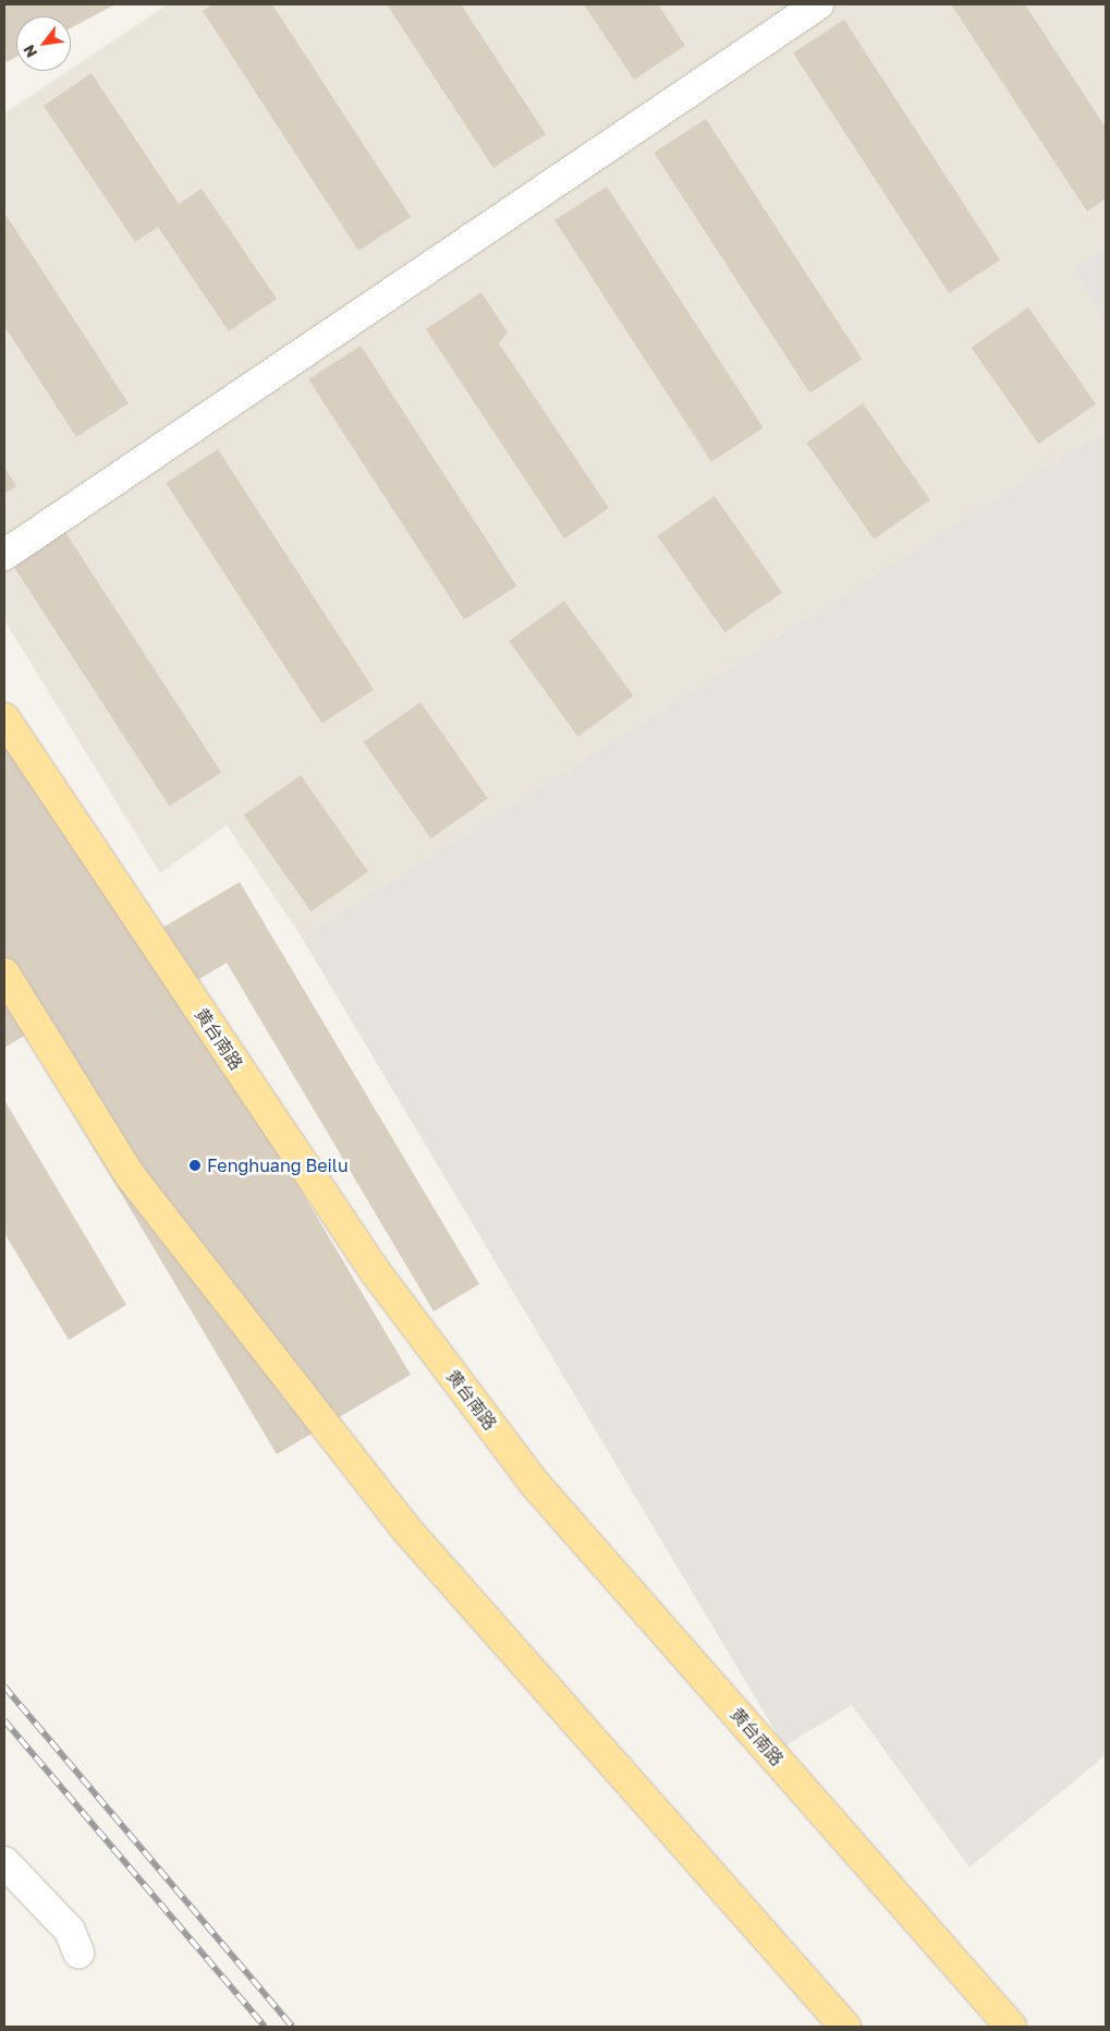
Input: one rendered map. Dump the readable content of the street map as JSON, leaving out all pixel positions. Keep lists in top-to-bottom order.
{
  "streets": {
    "main road": ["黄台南路"]
  },
  "places": ["Fenghuang Beilu"],
  "north": "bottom left"
}
